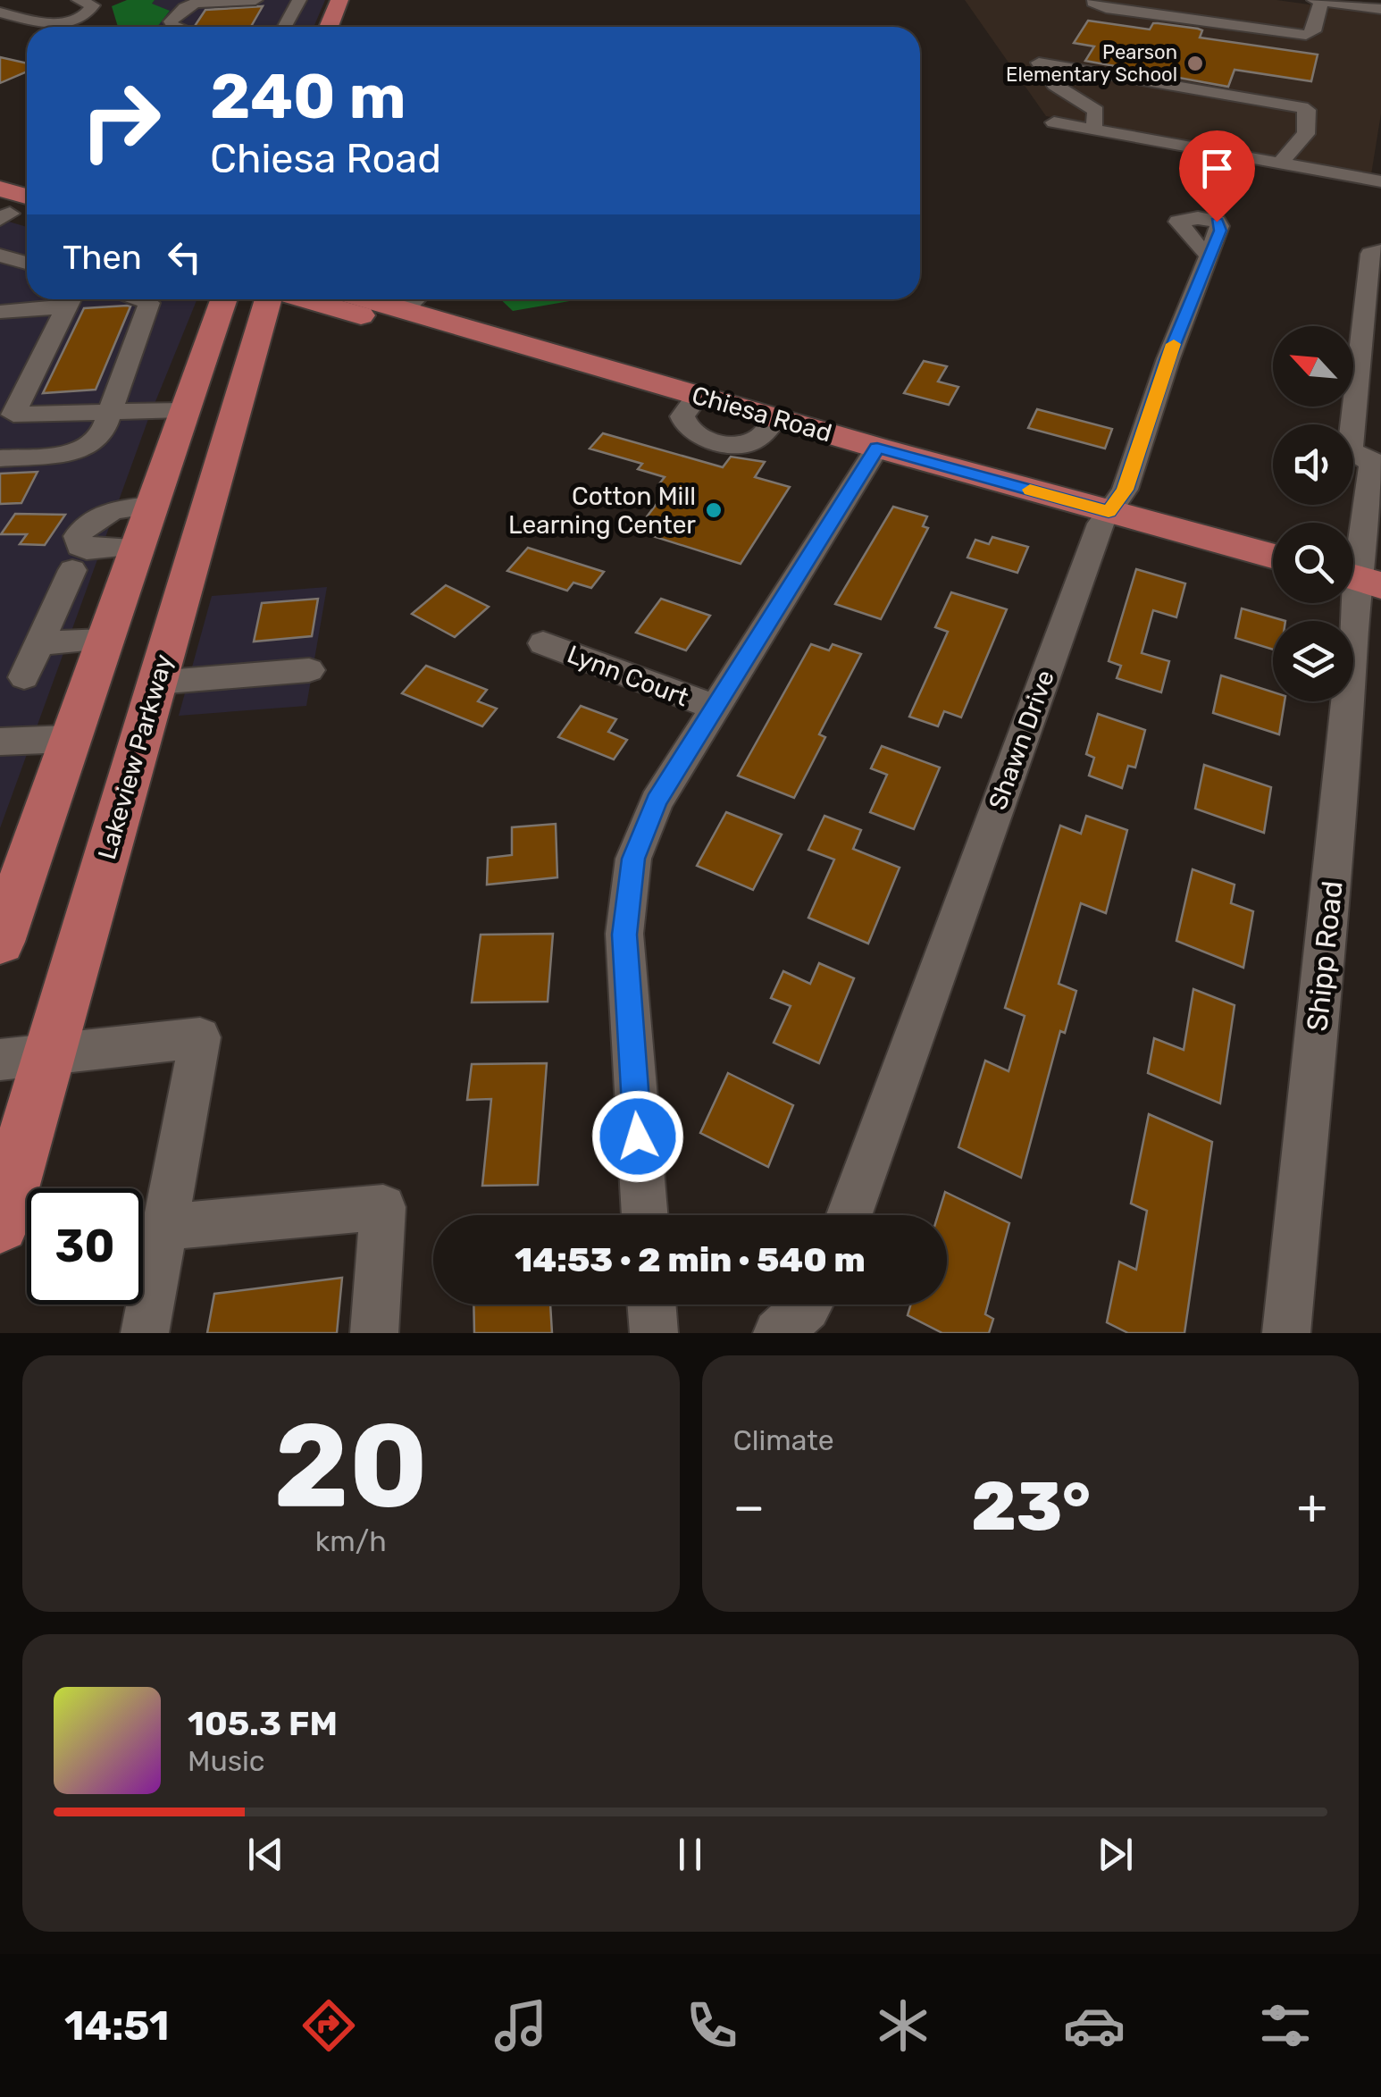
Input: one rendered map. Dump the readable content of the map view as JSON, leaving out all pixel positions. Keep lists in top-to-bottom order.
{
  "streets": {
    "main road": ["Chiesa Road", "Lakeview Parkway"],
    "street": ["Lynn Court", "Shawn Drive", "Shipp Road"]
  },
  "crossings": [
    ["Chiesa Road", "Shawn Drive"]
  ],
  "places": ["Pearson Elementary School", "Cotton Mill Learning Center"],
  "north": "top left",
  "page": {
    "turn": ["240 m", "Chiesa Road"],
    "then": "Then",
    "limit": "30",
    "trip": "14:53 · 2 min · 540 m",
    "tile": [
      ["20", "km/h"],
      "Climate"
    ],
    "heat": ["−", "23°", "+"],
    "song": ["105.3 FM", "Music"],
    "tabs": "14:51"
  }
}
